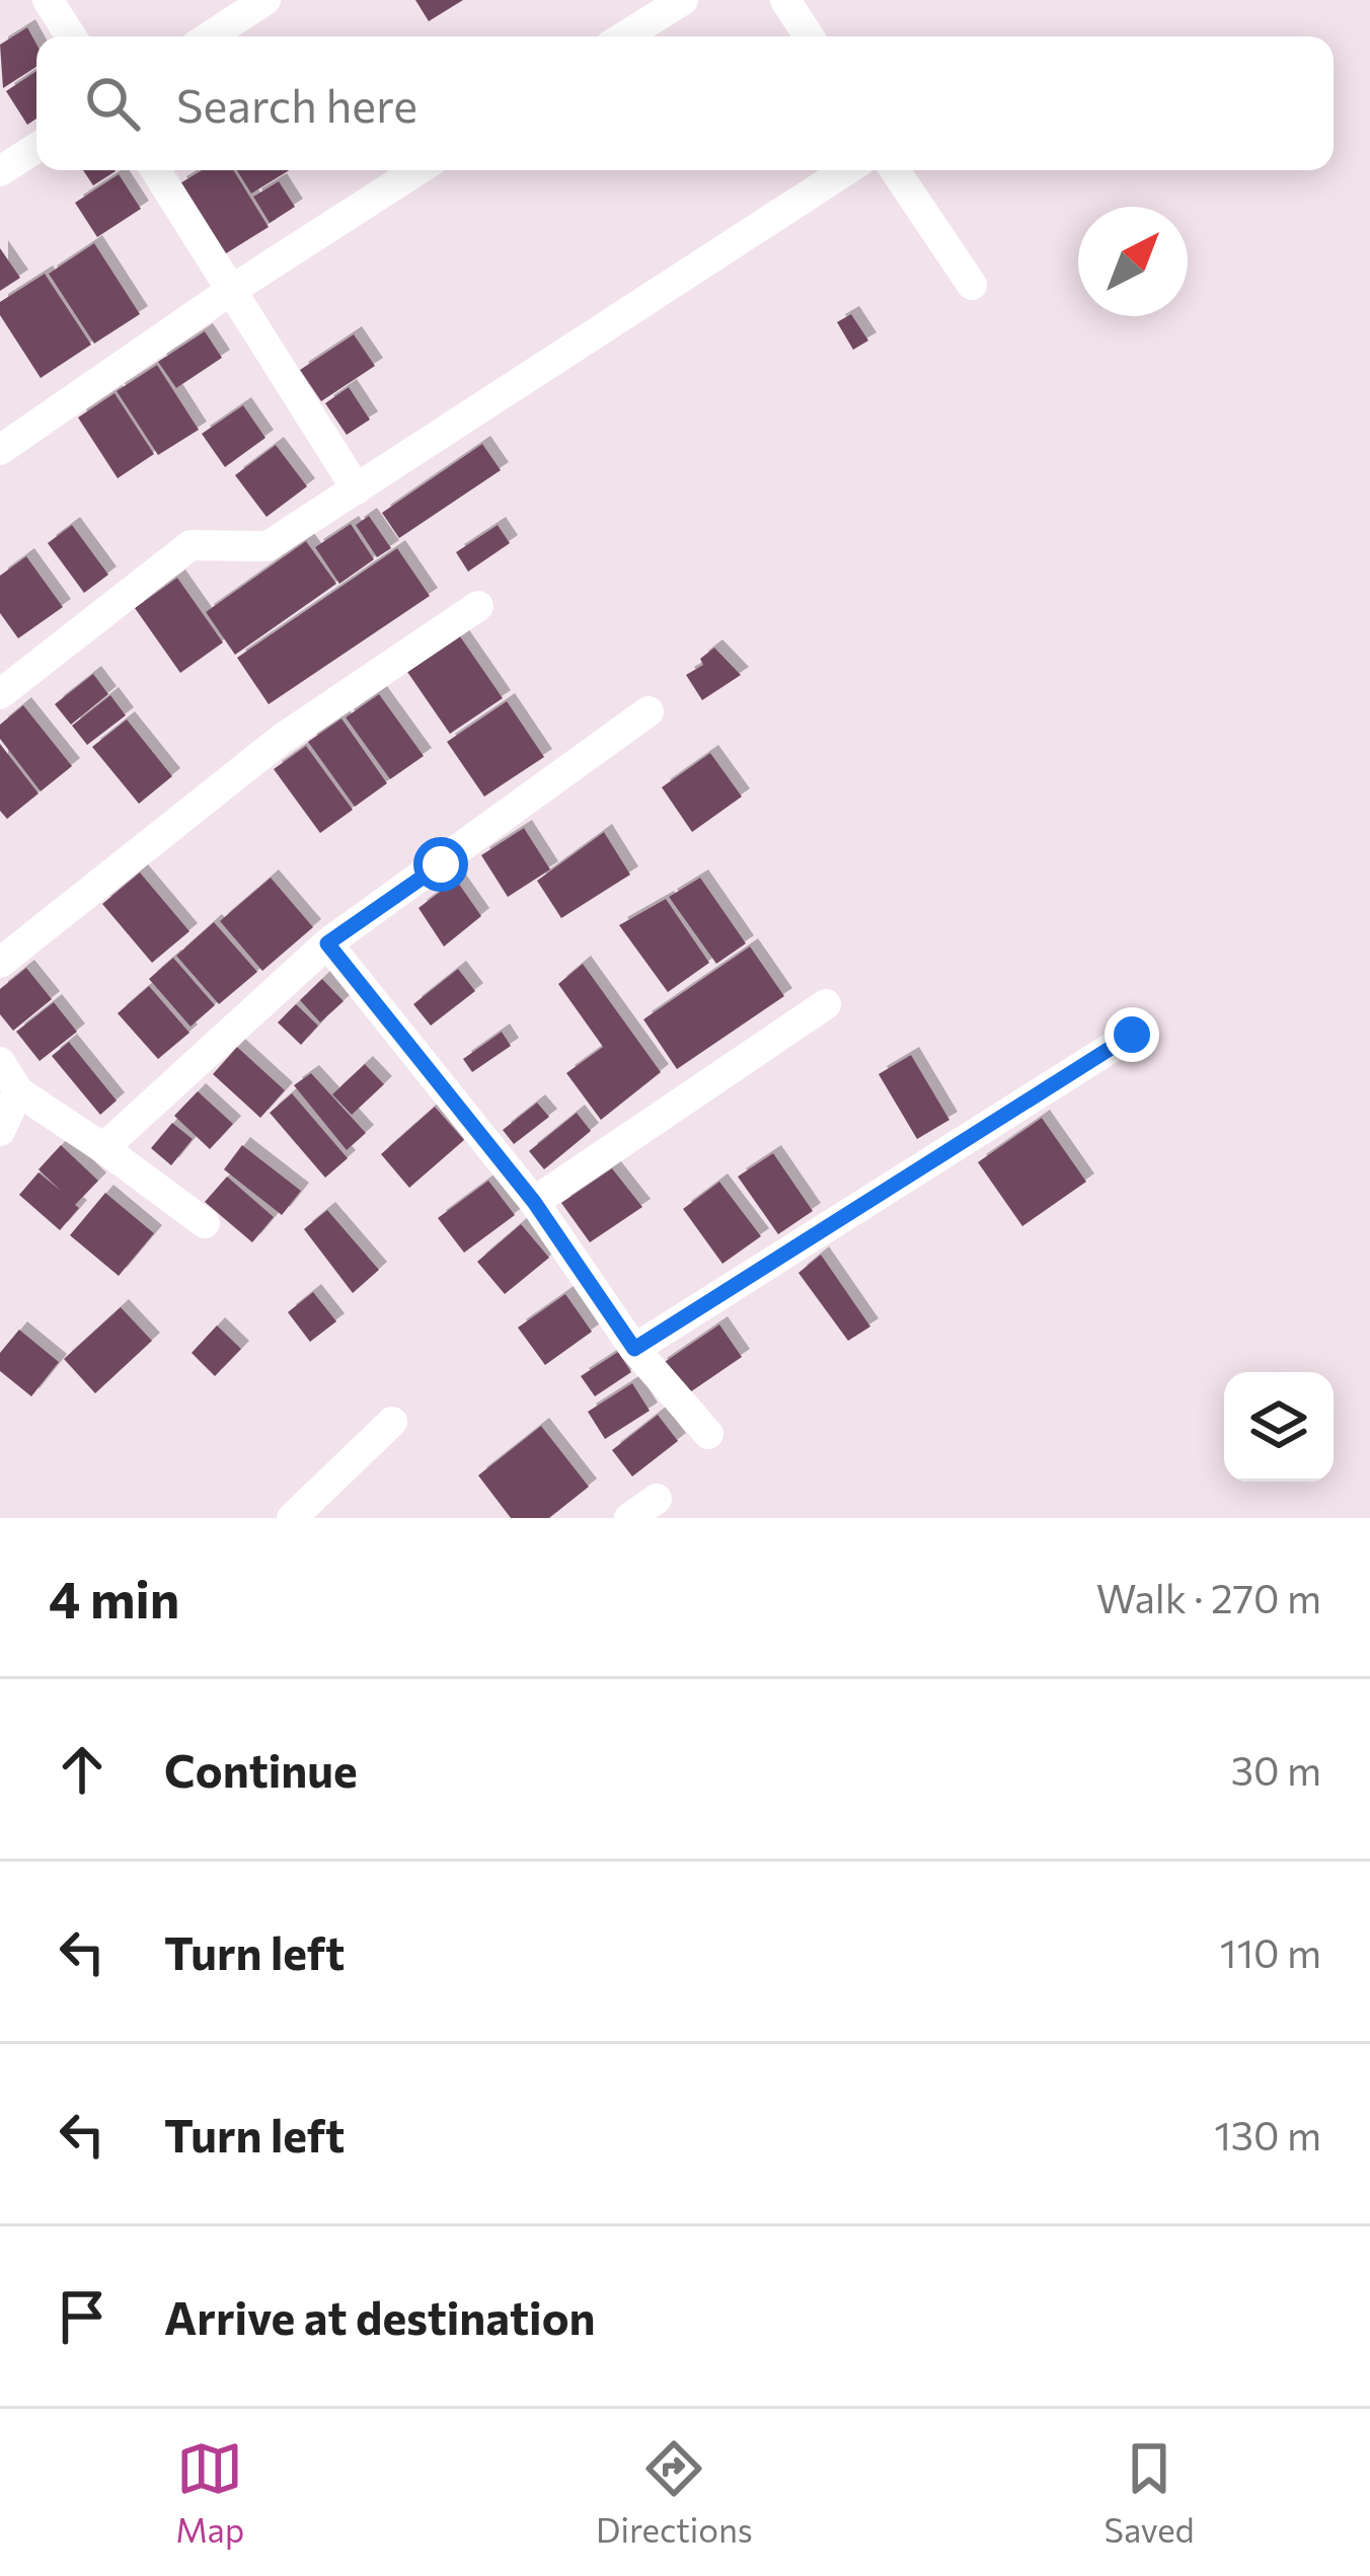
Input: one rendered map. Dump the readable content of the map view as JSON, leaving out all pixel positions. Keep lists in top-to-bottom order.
{
  "north": "top right",
  "page": {
    "search": "Search here",
    "heading": ["4 min", "Walk · 270 m"],
    "list": [
      ["Continue", "30 m"],
      ["Turn left", "110 m"],
      ["Turn left", "130 m"],
      "Arrive at destination"
    ],
    "nav": ["Map", "Directions", "Saved"]
  }
}
